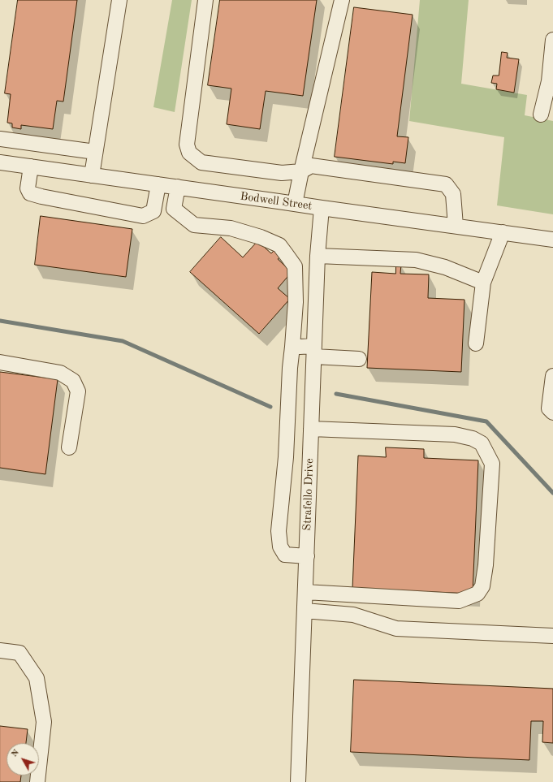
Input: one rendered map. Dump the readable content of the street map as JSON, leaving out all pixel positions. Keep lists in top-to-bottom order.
{
  "streets": {
    "street": ["Bodwell Street", "Strafello Drive"]
  },
  "crossings": [
    ["Bodwell Street", "Strafello Drive"]
  ],
  "north": "top left"
}
